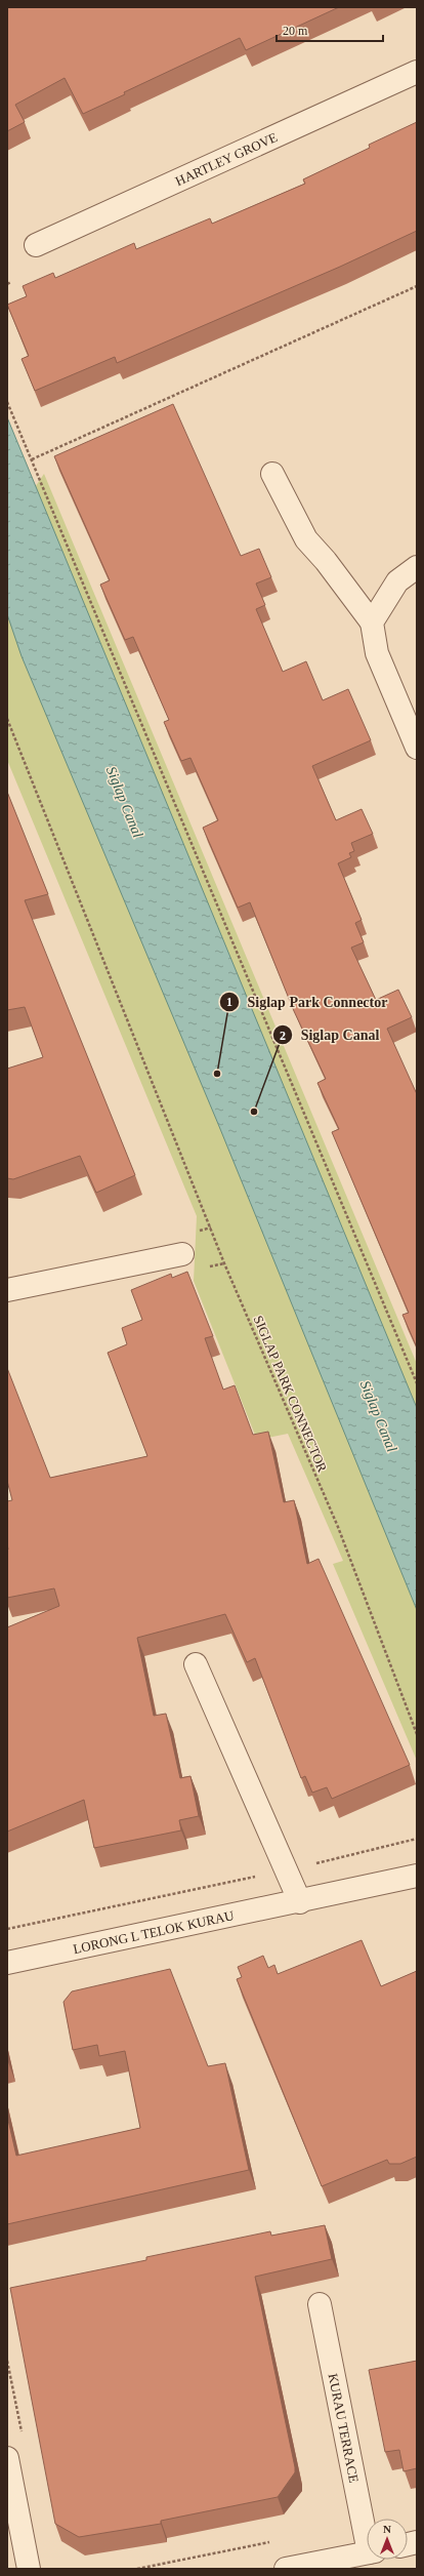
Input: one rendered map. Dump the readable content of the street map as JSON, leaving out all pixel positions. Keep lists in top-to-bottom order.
{
  "streets": {
    "street": ["HARTLEY GROVE", "LORONG L TELOK KURAU", "KURAU TERRACE"],
    "path": ["SIGLAP PARK CONNECTOR"]
  },
  "water": ["Siglap Canal"],
  "places": ["Siglap Park Connector", "Siglap Canal"],
  "scale_bar": "20 m",
  "north": "top"
}
